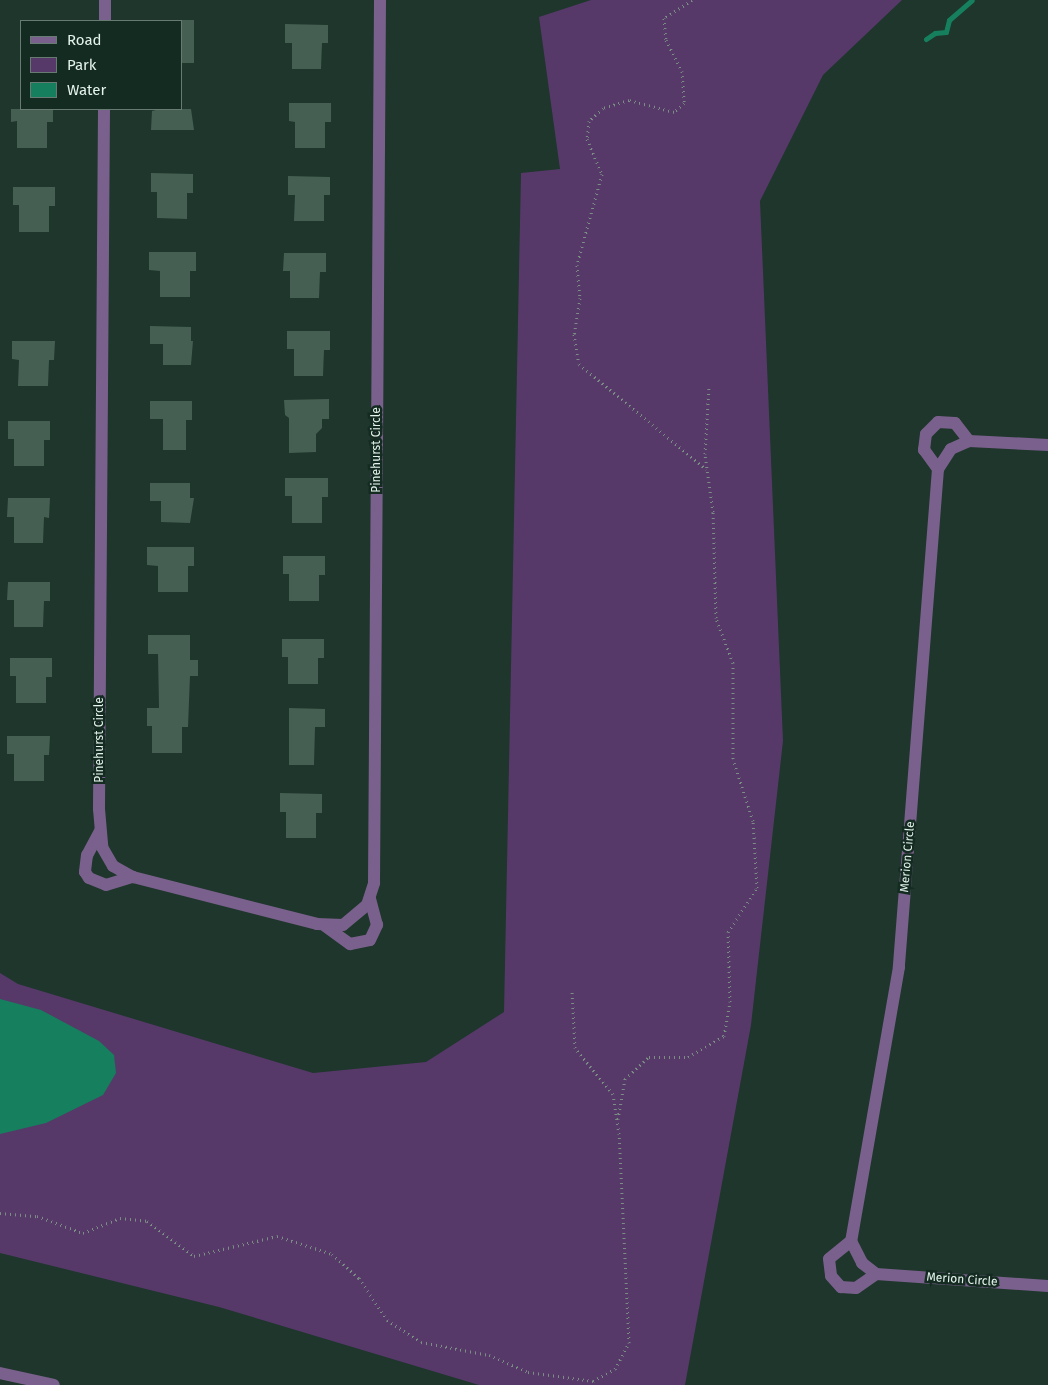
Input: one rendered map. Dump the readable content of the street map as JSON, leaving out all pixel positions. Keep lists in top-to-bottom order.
{
  "streets": {
    "street": ["Pinehurst Circle", "Merion Circle"]
  },
  "legend": ["Road", "Park", "Water"]
}
